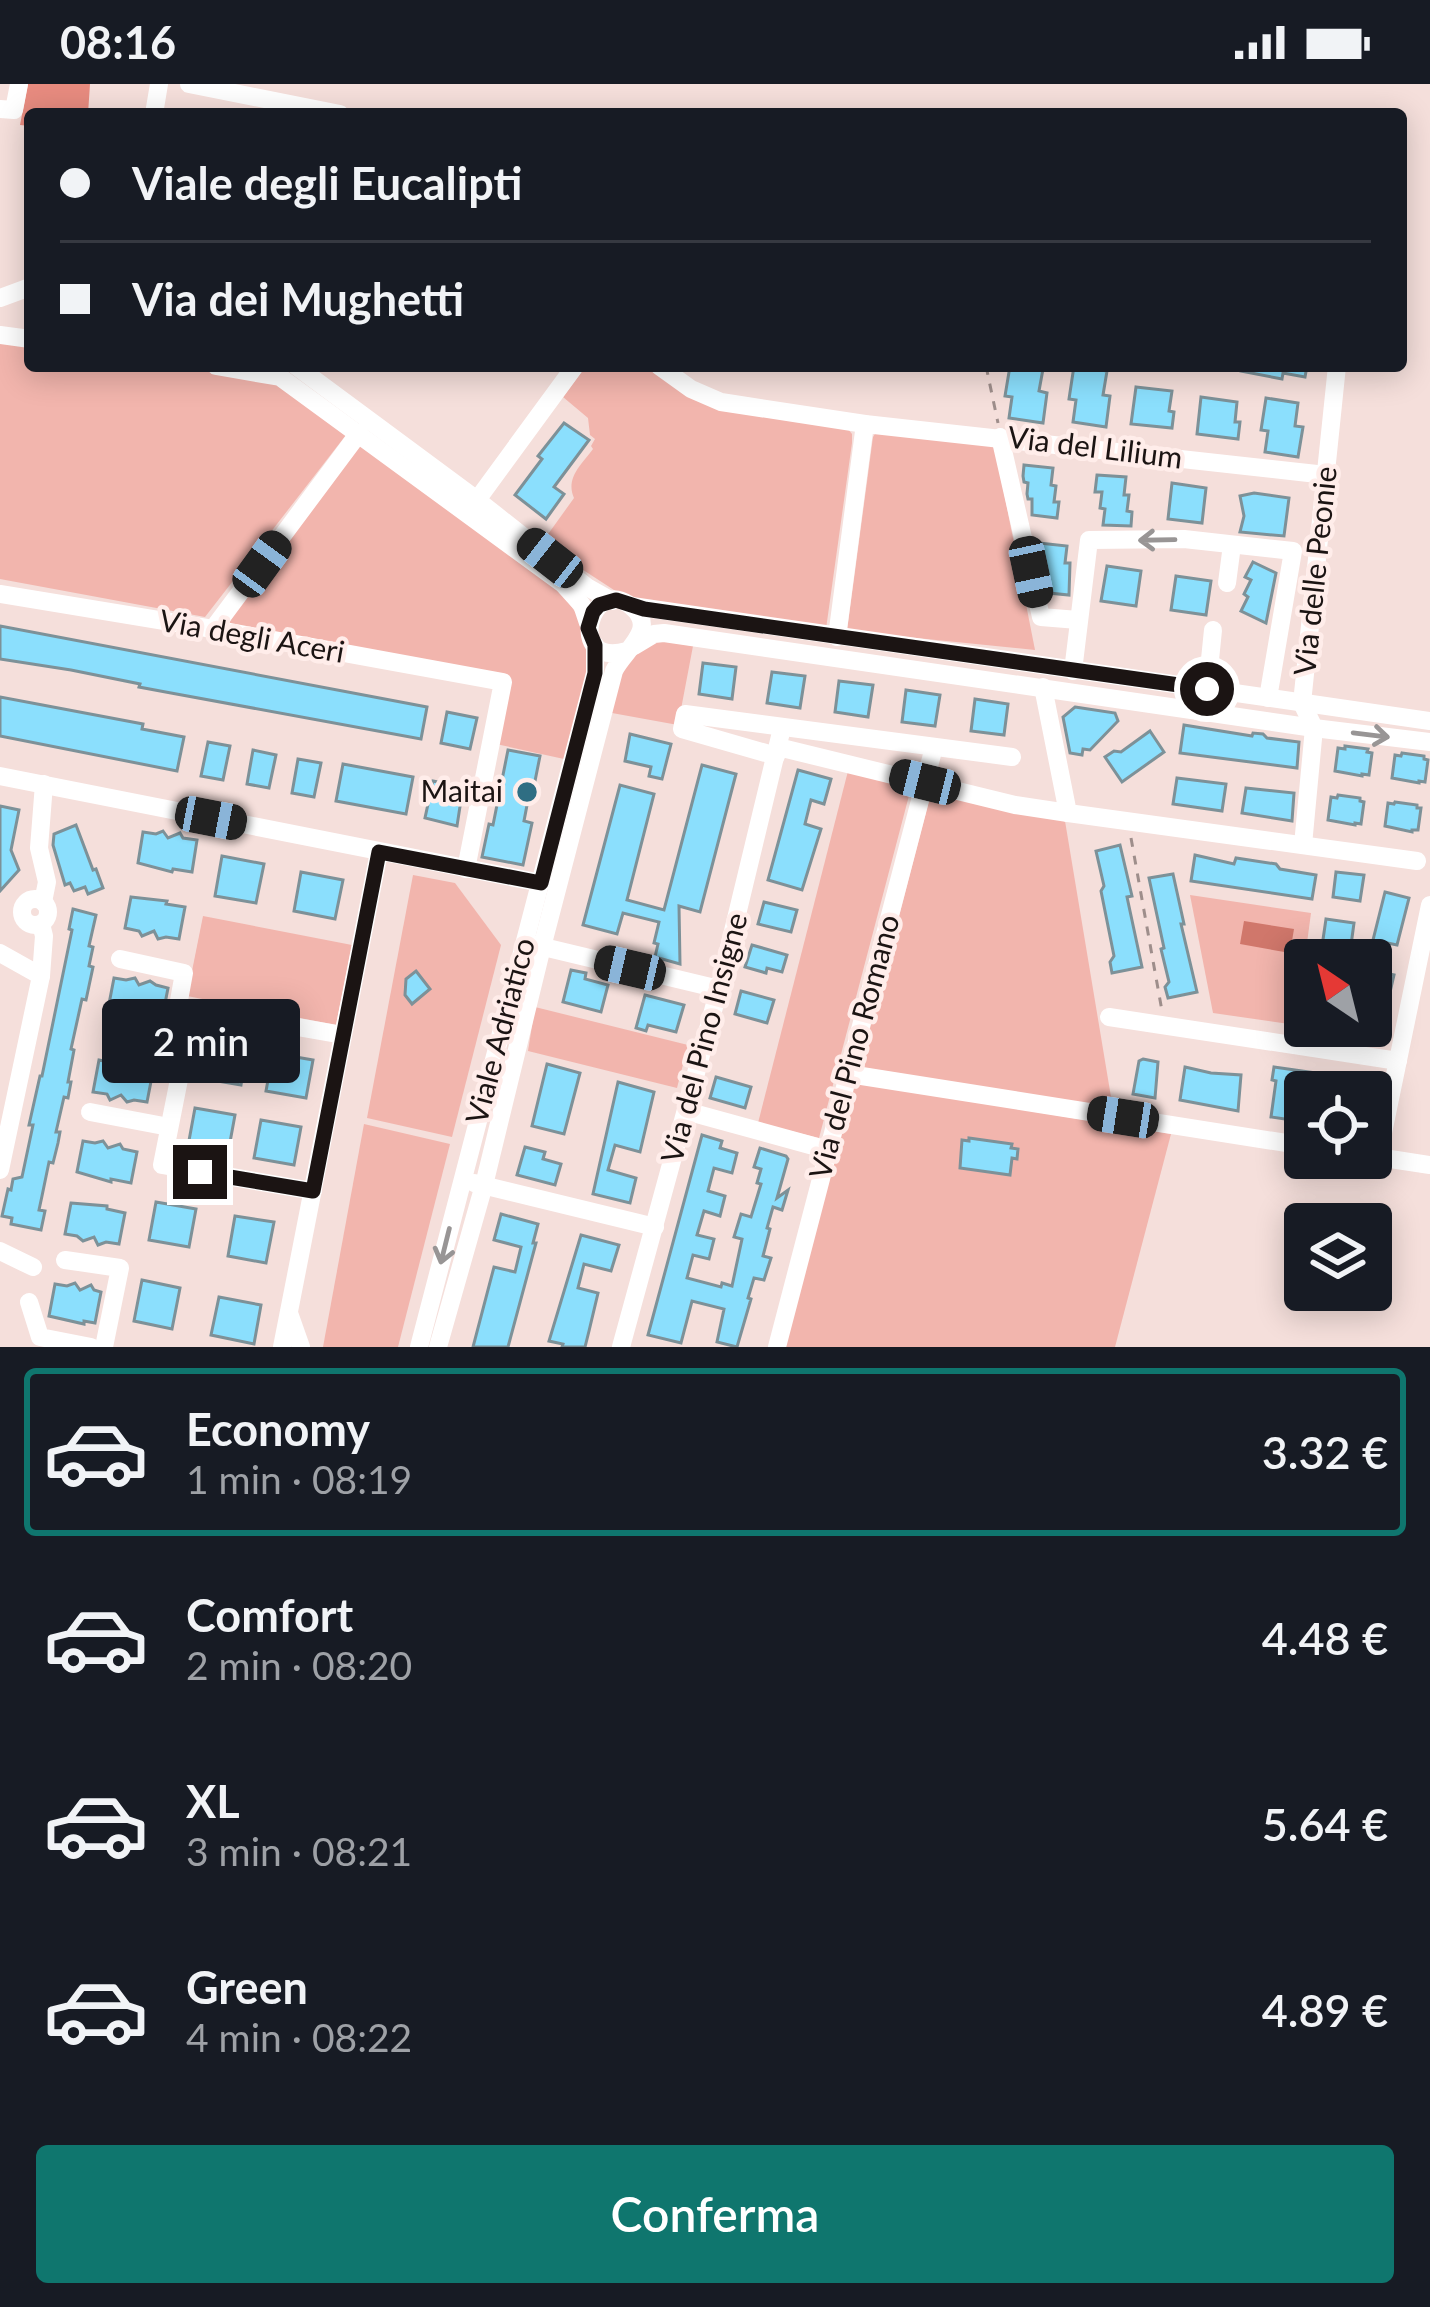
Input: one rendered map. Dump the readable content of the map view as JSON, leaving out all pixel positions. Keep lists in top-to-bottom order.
{
  "streets": {
    "street": [
      "Via del Lilium",
      "Via delle Peonie",
      "Via degli Aceri",
      "Viale Adriatico",
      "Via del Pino Insigne",
      "Via del Pino Romano"
    ]
  },
  "crossings": [
    ["Via del Lilium", "Via delle Peonie"]
  ],
  "places": ["Maitai"],
  "north": "top left",
  "page": {
    "status": "08:16",
    "banner": ["Viale degli Eucalipti", "Via dei Mughetti"],
    "bubble": "2 min",
    "list": [
      {
        "name": "Economy",
        "note": "1 min · 08:19",
        "value": "3.32 €"
      },
      {
        "name": "Comfort",
        "note": "2 min · 08:20",
        "value": "4.48 €"
      },
      {
        "name": "XL",
        "note": "3 min · 08:21",
        "value": "5.64 €"
      },
      {
        "name": "Green",
        "note": "4 min · 08:22",
        "value": "4.89 €"
      }
    ],
    "buttons": "Conferma"
  }
}
